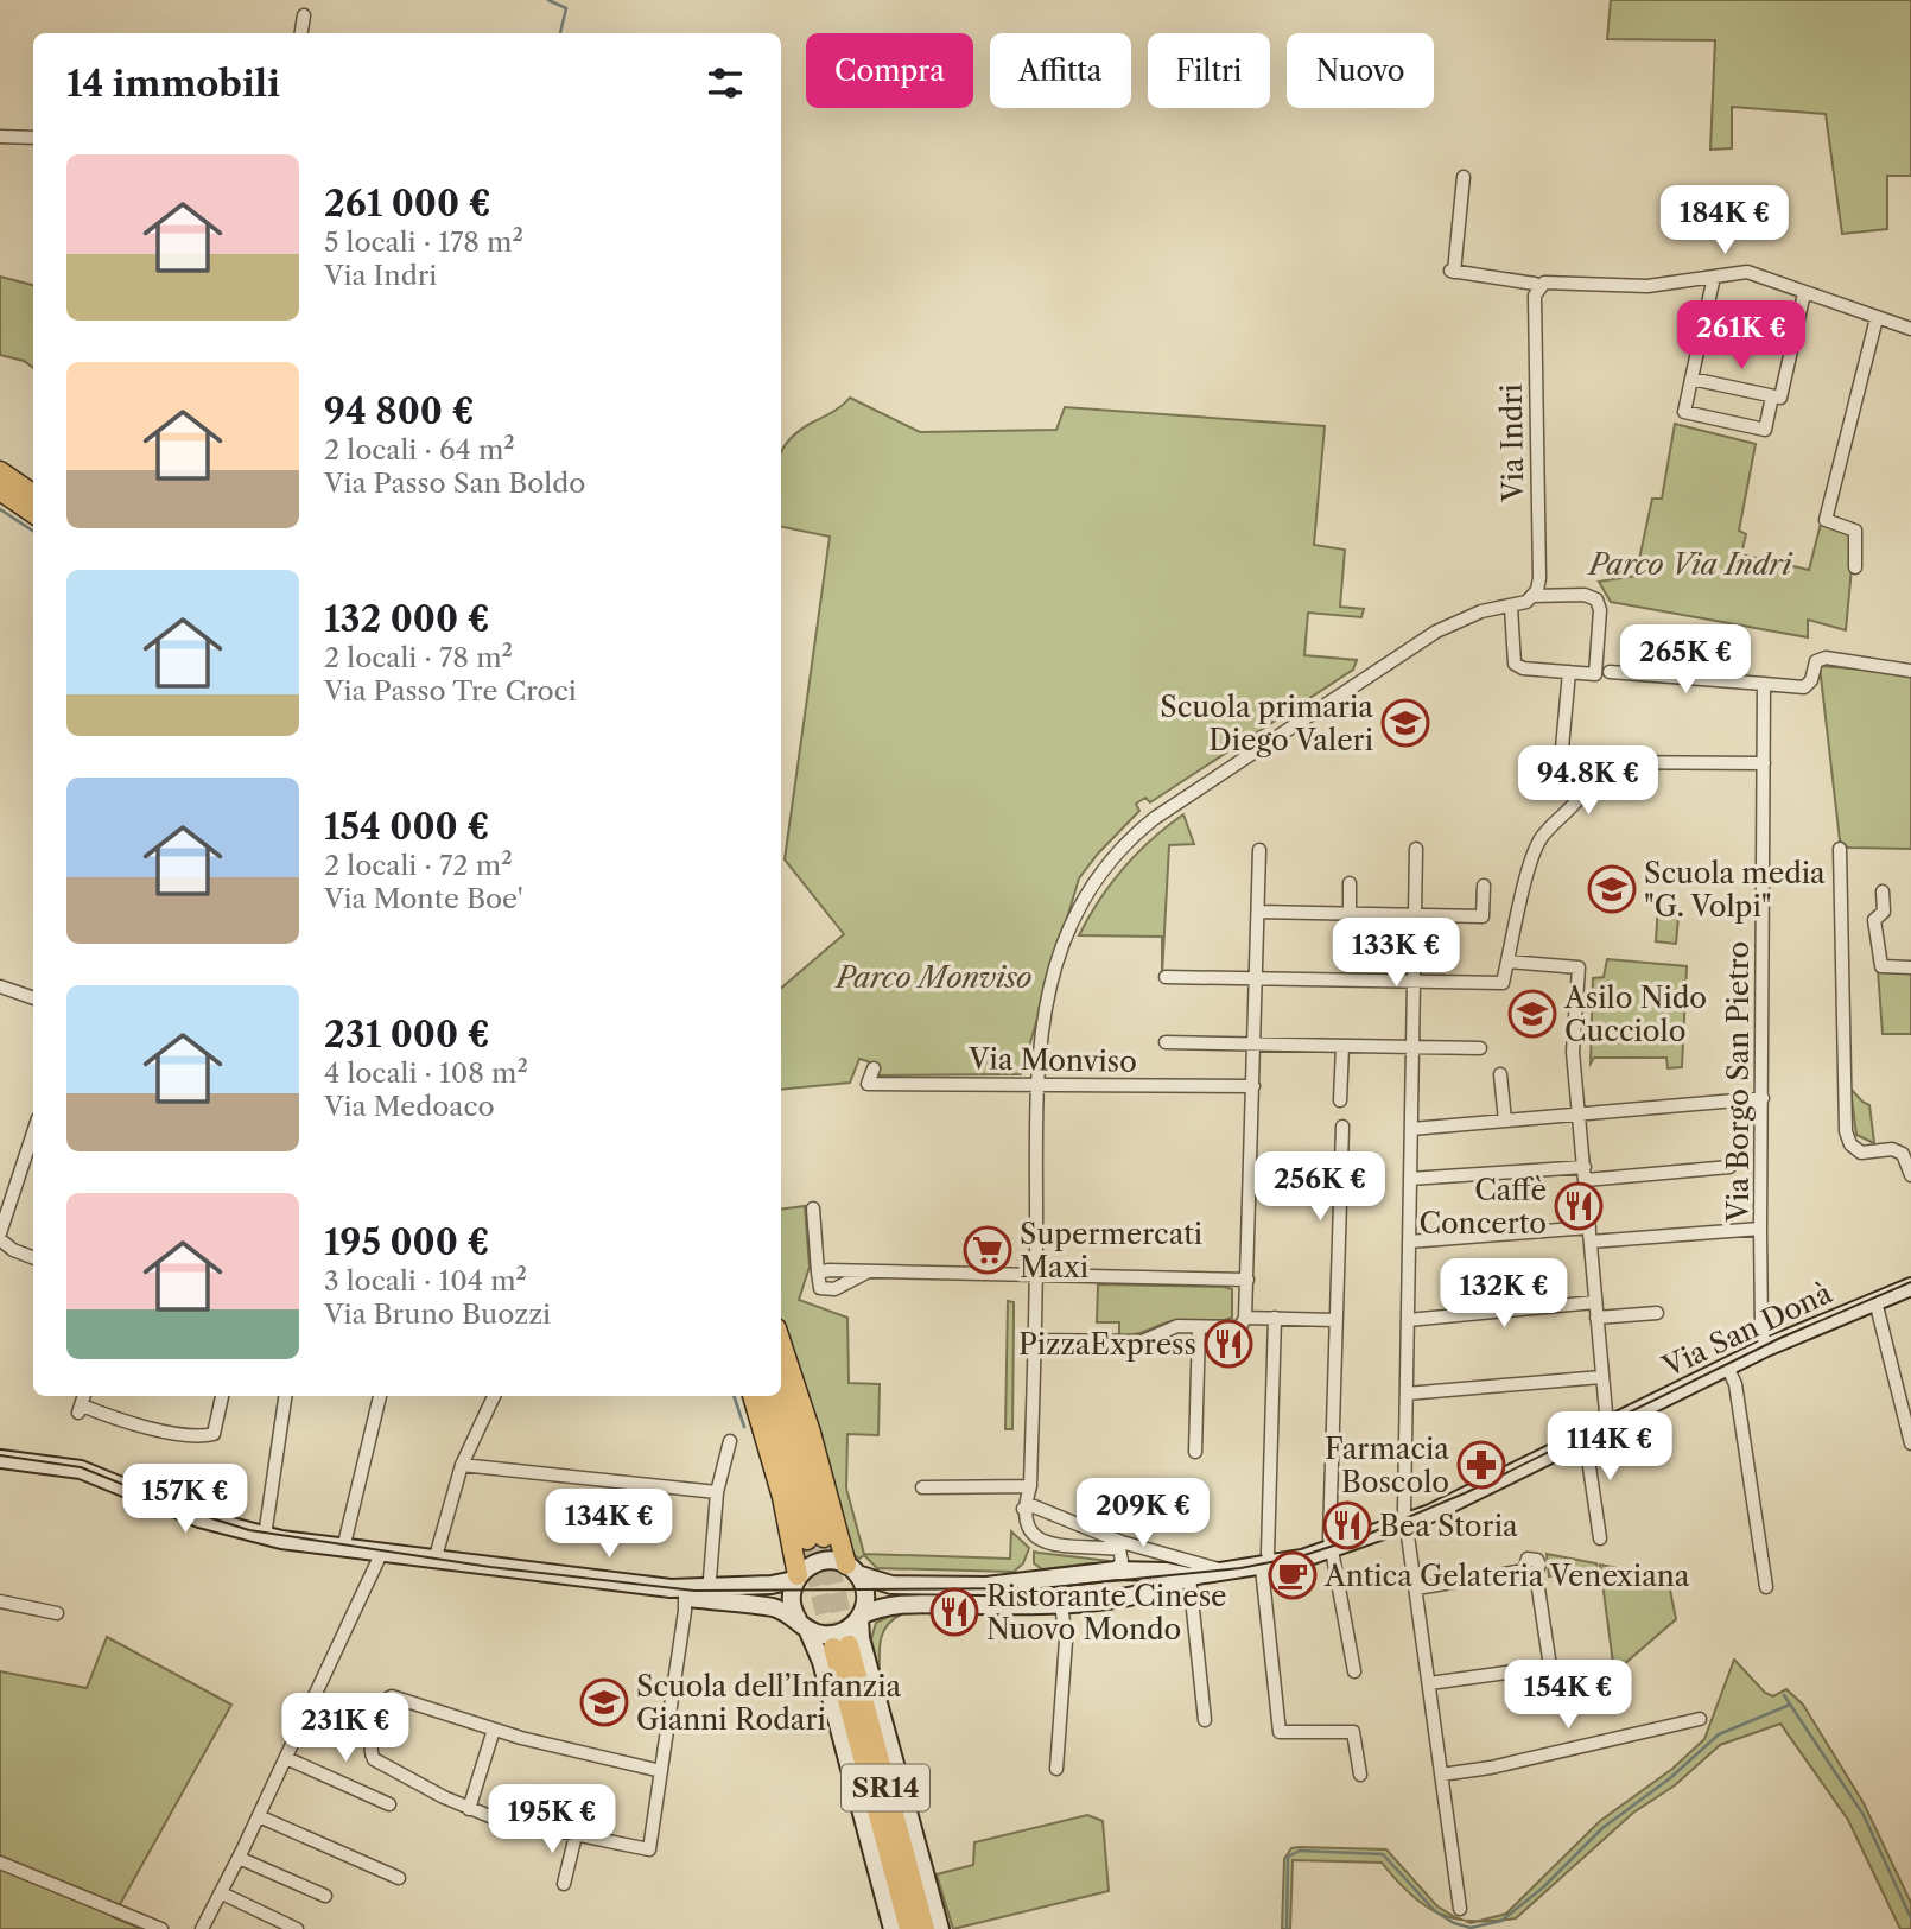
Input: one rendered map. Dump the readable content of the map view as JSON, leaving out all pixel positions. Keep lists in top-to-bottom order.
{
  "streets": {
    "main road": ["Via San Donà", "SR14"],
    "street": ["Via Indri", "Via Monviso", "Via Borgo San Pietro"]
  },
  "crossings": [
    ["Via Borgo San Pietro", "Via San Donà"]
  ],
  "parks": ["Parco Via Indri", "Parco Monviso"],
  "places": {
    "school or university": [
      "Scuola primaria Diego Valeri",
      "Scuola media \"G. Volpi\"",
      "Asilo Nido Cucciolo",
      "Scuola dell’Infanzia Gianni Rodari"
    ],
    "restaurant": [
      "Caffè Concerto",
      "PizzaExpress",
      "Bea Storia",
      "Ristorante Cinese Nuovo Mondo"
    ],
    "supermarket": ["Supermercati Maxi"],
    "pharmacy": ["Farmacia Boscolo"],
    "cafe": ["Antica Gelateria Venexiana"]
  },
  "page": {
    "chip": [
      "Compra",
      "Affitta",
      "Filtri",
      "Nuovo"
    ],
    "heading": "14 immobili",
    "list": [
      {
        "name": "261 000 €",
        "note": "5 locali · 178 m² · Via Indri"
      },
      {
        "name": "94 800 €",
        "note": "2 locali · 64 m² · Via Passo San Boldo"
      },
      {
        "name": "132 000 €",
        "note": "2 locali · 78 m² · Via Passo Tre Croci"
      },
      {
        "name": "154 000 €",
        "note": "2 locali · 72 m² · Via Monte Boe'"
      },
      {
        "name": "231 000 €",
        "note": "4 locali · 108 m² · Via Medoaco"
      },
      {
        "name": "195 000 €",
        "note": "3 locali · 104 m² · Via Bruno Buozzi"
      }
    ],
    "price": [
      "184K €",
      "261K €",
      "265K €",
      "94.8K €",
      "133K €",
      "256K €",
      "132K €",
      "114K €",
      "157K €",
      "209K €",
      "134K €",
      "154K €",
      "231K €",
      "195K €"
    ]
  }
}
